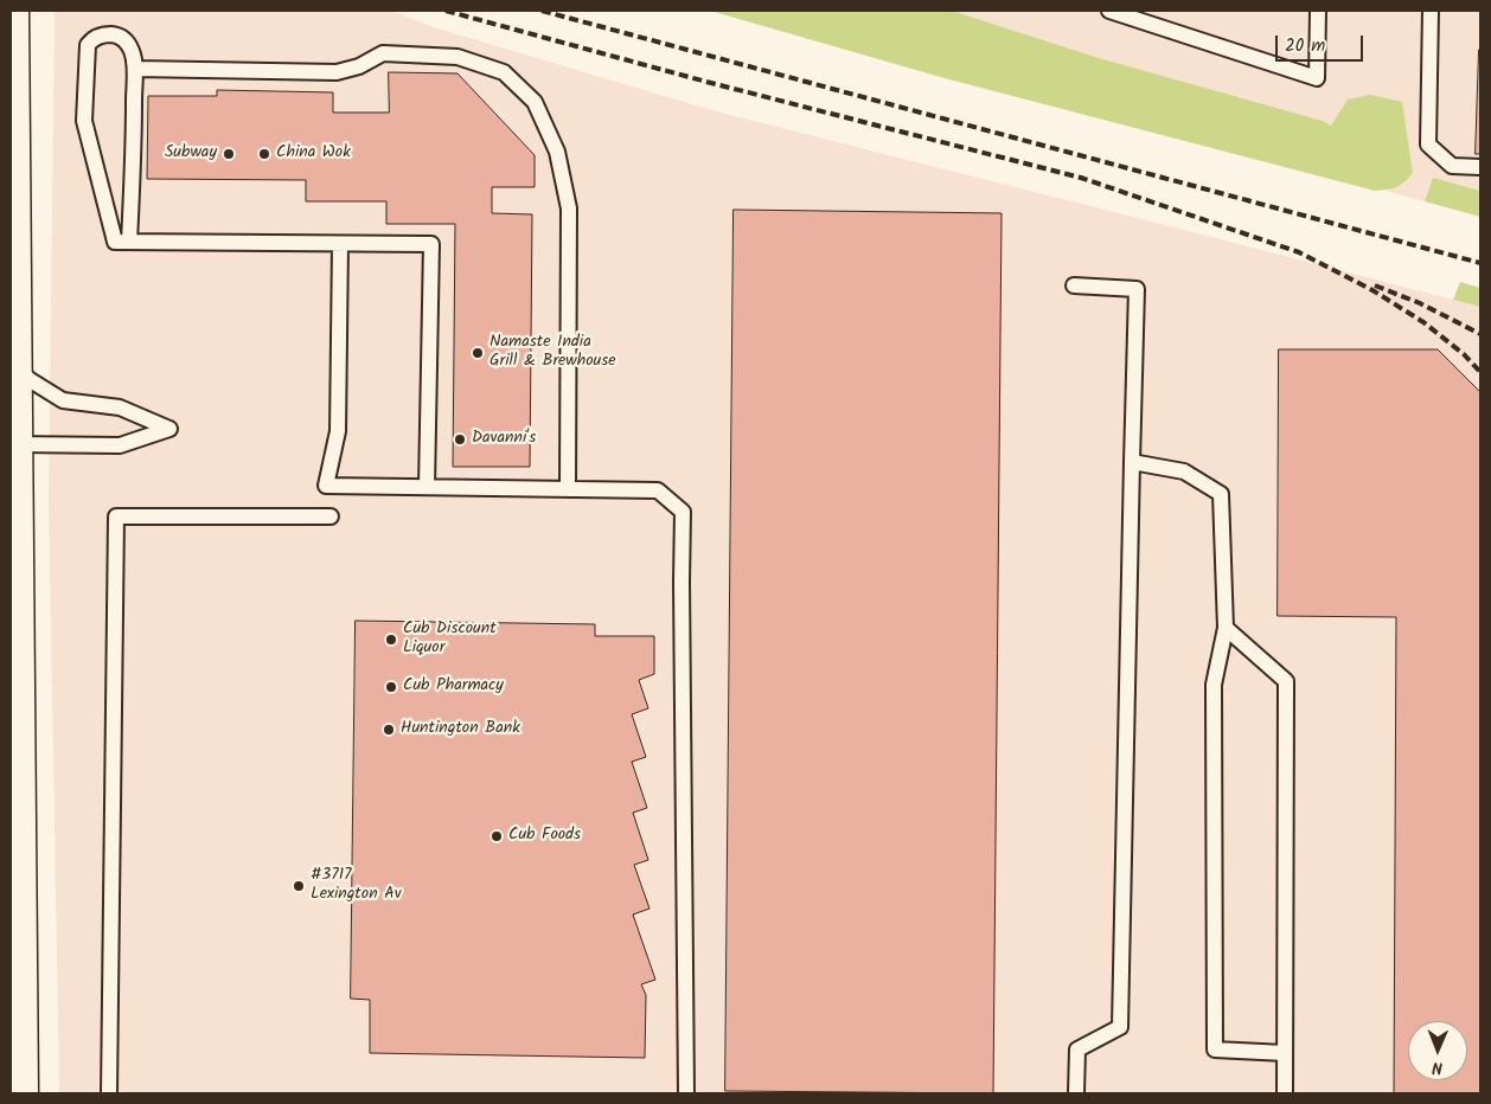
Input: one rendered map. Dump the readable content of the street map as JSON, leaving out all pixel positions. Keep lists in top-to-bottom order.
{
  "places": [
    "Subway",
    "China Wok",
    "Namaste India Grill & Brewhouse",
    "Davanni's",
    "Cub Discount Liquor",
    "Cub Pharmacy",
    "Huntington Bank",
    "Cub Foods",
    "#3717 Lexington Av"
  ],
  "scale_bar": "20 m",
  "north": "bottom"
}
